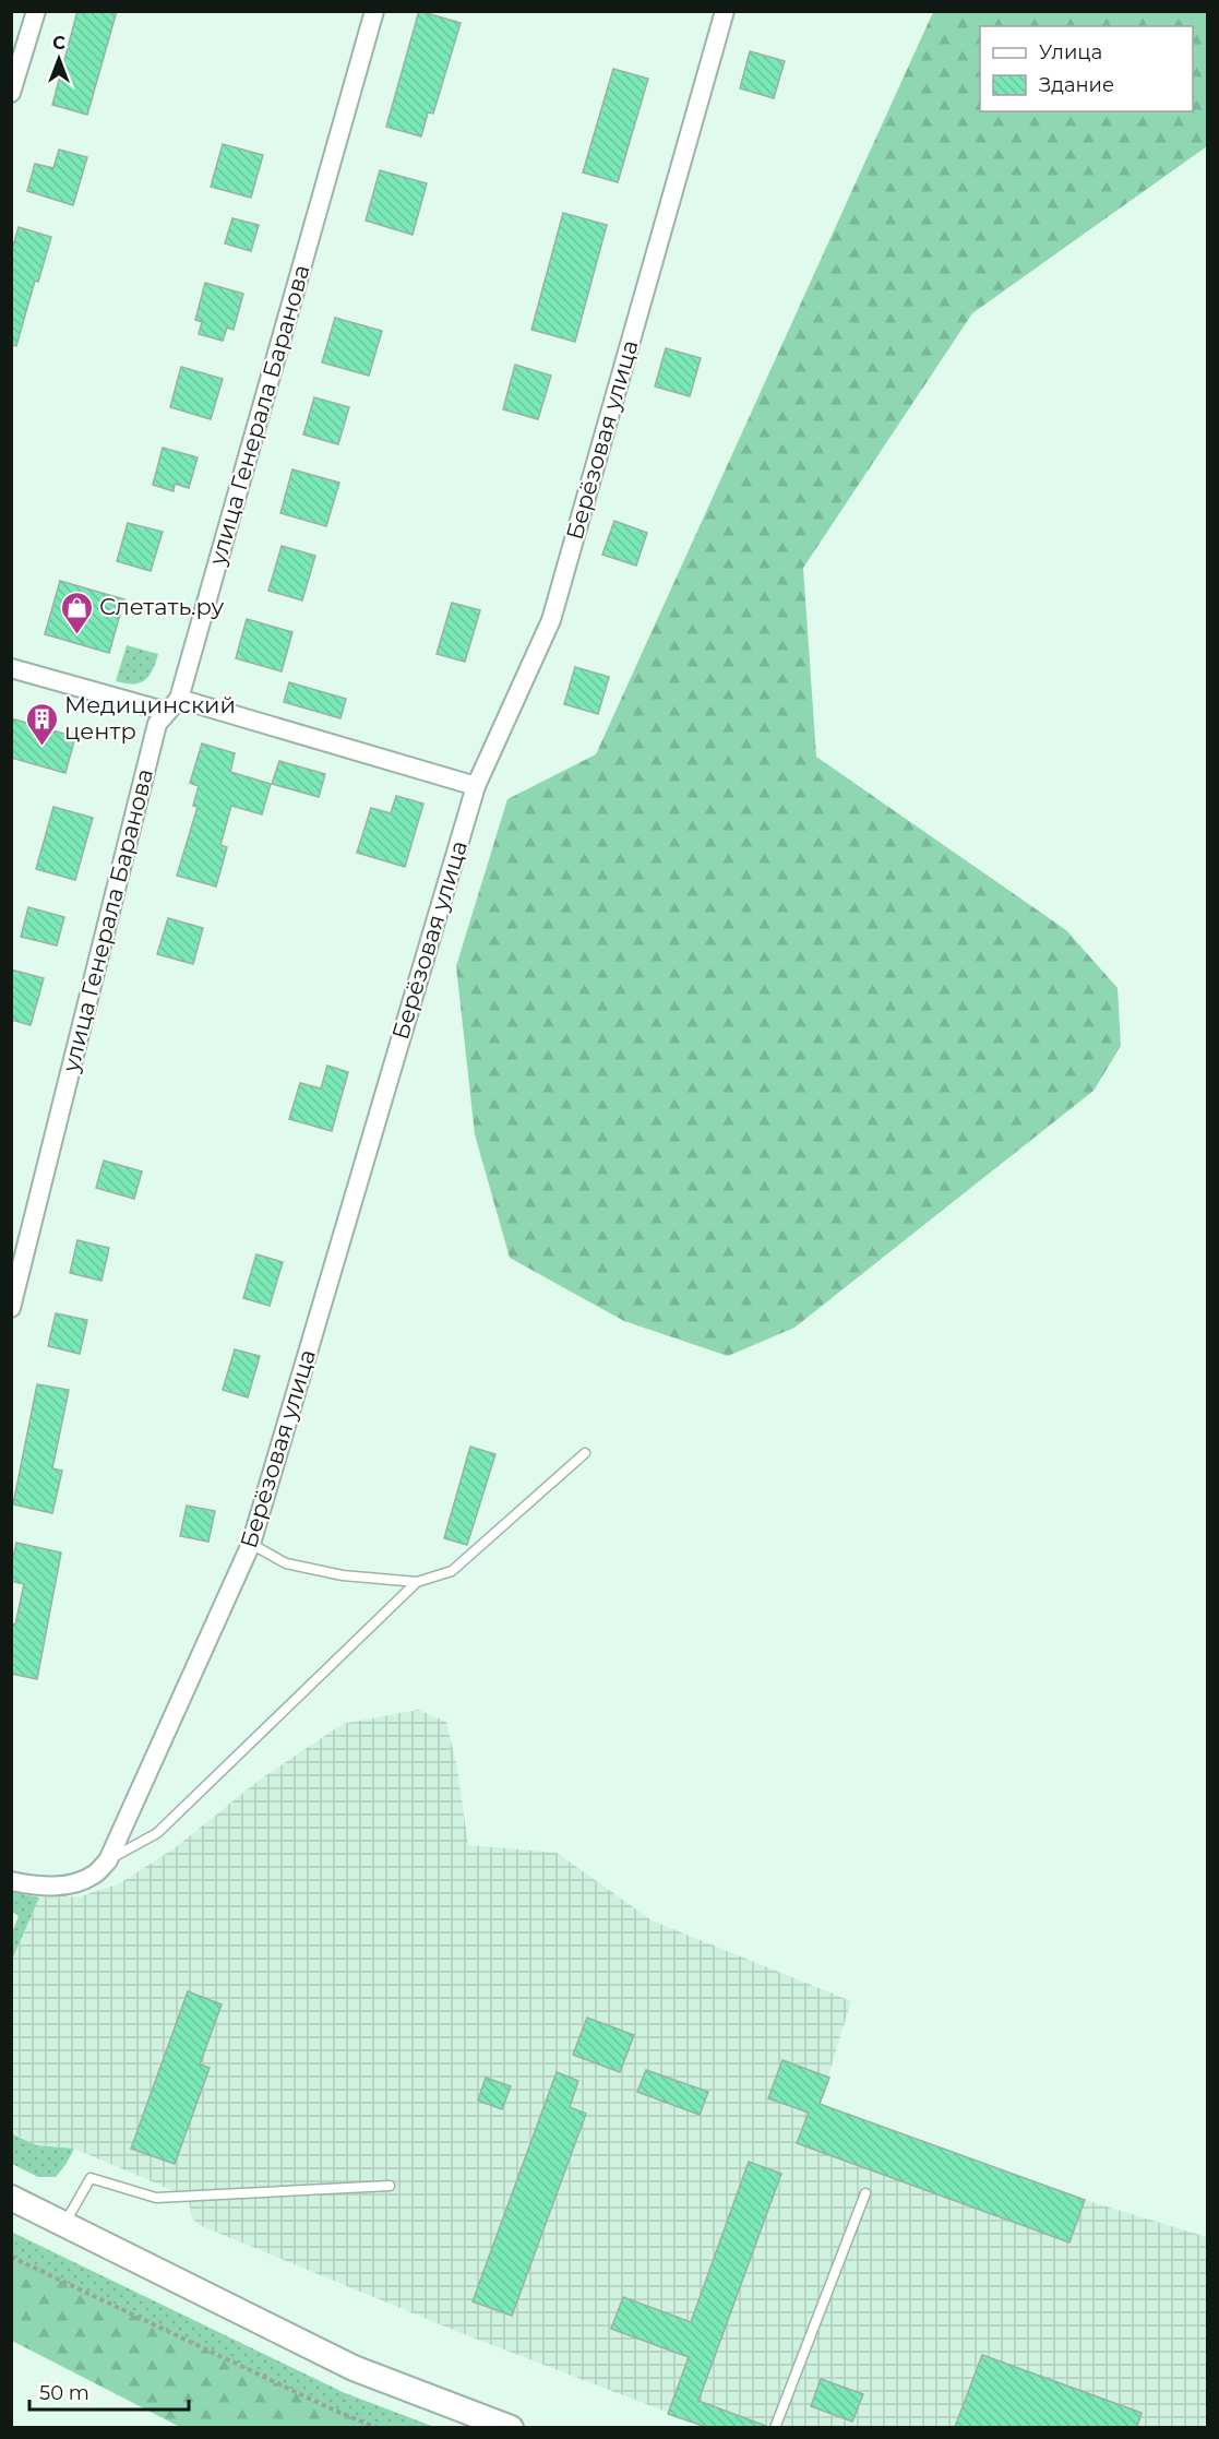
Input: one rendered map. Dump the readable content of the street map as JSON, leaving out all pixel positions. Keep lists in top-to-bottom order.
{
  "streets": {
    "street": ["улица Генерала Баранова", "Берёзовая улица"]
  },
  "places": {
    "shop": ["Слетать.ру"],
    "building": ["Медицинский центр"]
  },
  "legend": ["Улица", "Здание"],
  "scale_bar": "50 m",
  "north": "top"
}
